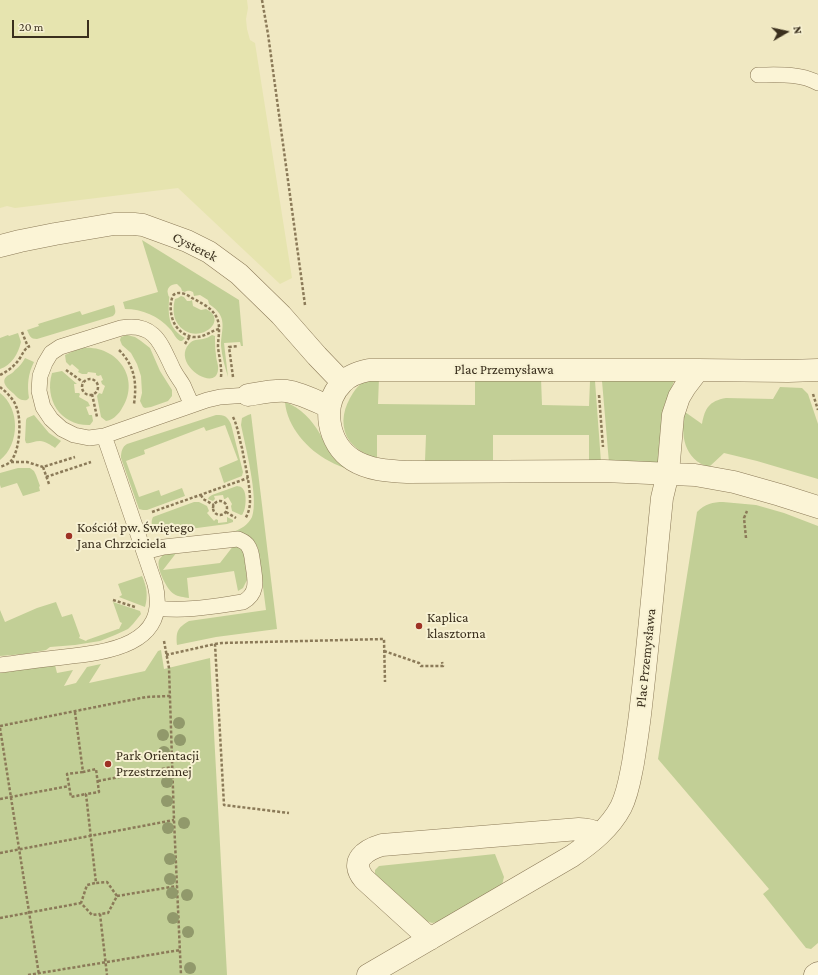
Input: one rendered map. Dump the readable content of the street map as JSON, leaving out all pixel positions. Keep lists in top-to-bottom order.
{
  "streets": {
    "street": ["Cysterek", "Plac Przemysława"]
  },
  "crossings": [
    ["Cysterek", "Plac Przemysława"]
  ],
  "places": ["Kościół pw. Świętego Jana Chrzciciela", "Kaplica klasztorna", "Park Orientacji Przestrzennej"],
  "scale_bar": "20 m",
  "north": "right"
}
